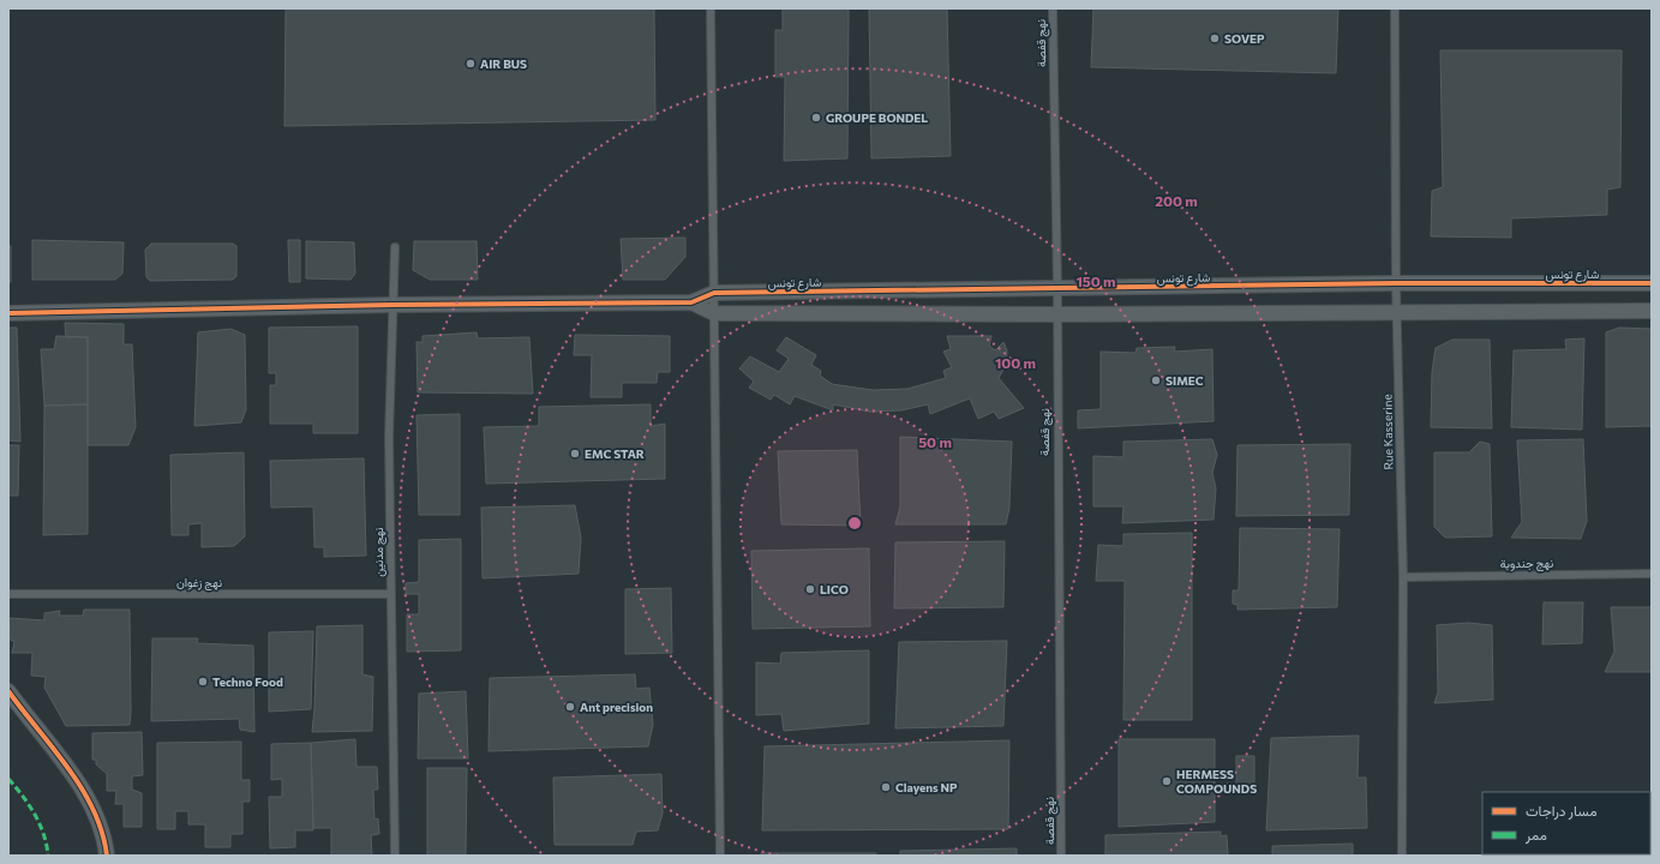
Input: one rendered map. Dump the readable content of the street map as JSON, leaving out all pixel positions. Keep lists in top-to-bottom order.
{
  "streets": {
    "street": ["شارع تونس"],
    "lane": [
      "نهج قفصة",
      "Rue Kasserine",
      "نهج مدنين",
      "نهج جندوبة",
      "نهج زغوان"
    ]
  },
  "crossings": [
    ["نهج قفصة", "شارع تونس"],
    ["شارع تونس", "Rue Kasserine"],
    ["Rue Kasserine", "نهج جندوبة"],
    ["نهج مدنين", "نهج زغوان"]
  ],
  "places": [
    "SOVEP",
    "AIR BUS",
    "GROUPE BONDEL",
    "SIMEC",
    "EMC STAR",
    "LICO",
    "Techno Food",
    "Ant precision",
    "HERMESS COMPOUNDS",
    "Clayens NP"
  ],
  "legend": ["مسار دراجات", "ممر"],
  "rings": [
    "200 m",
    "150 m",
    "100 m",
    "50 m"
  ]
}
